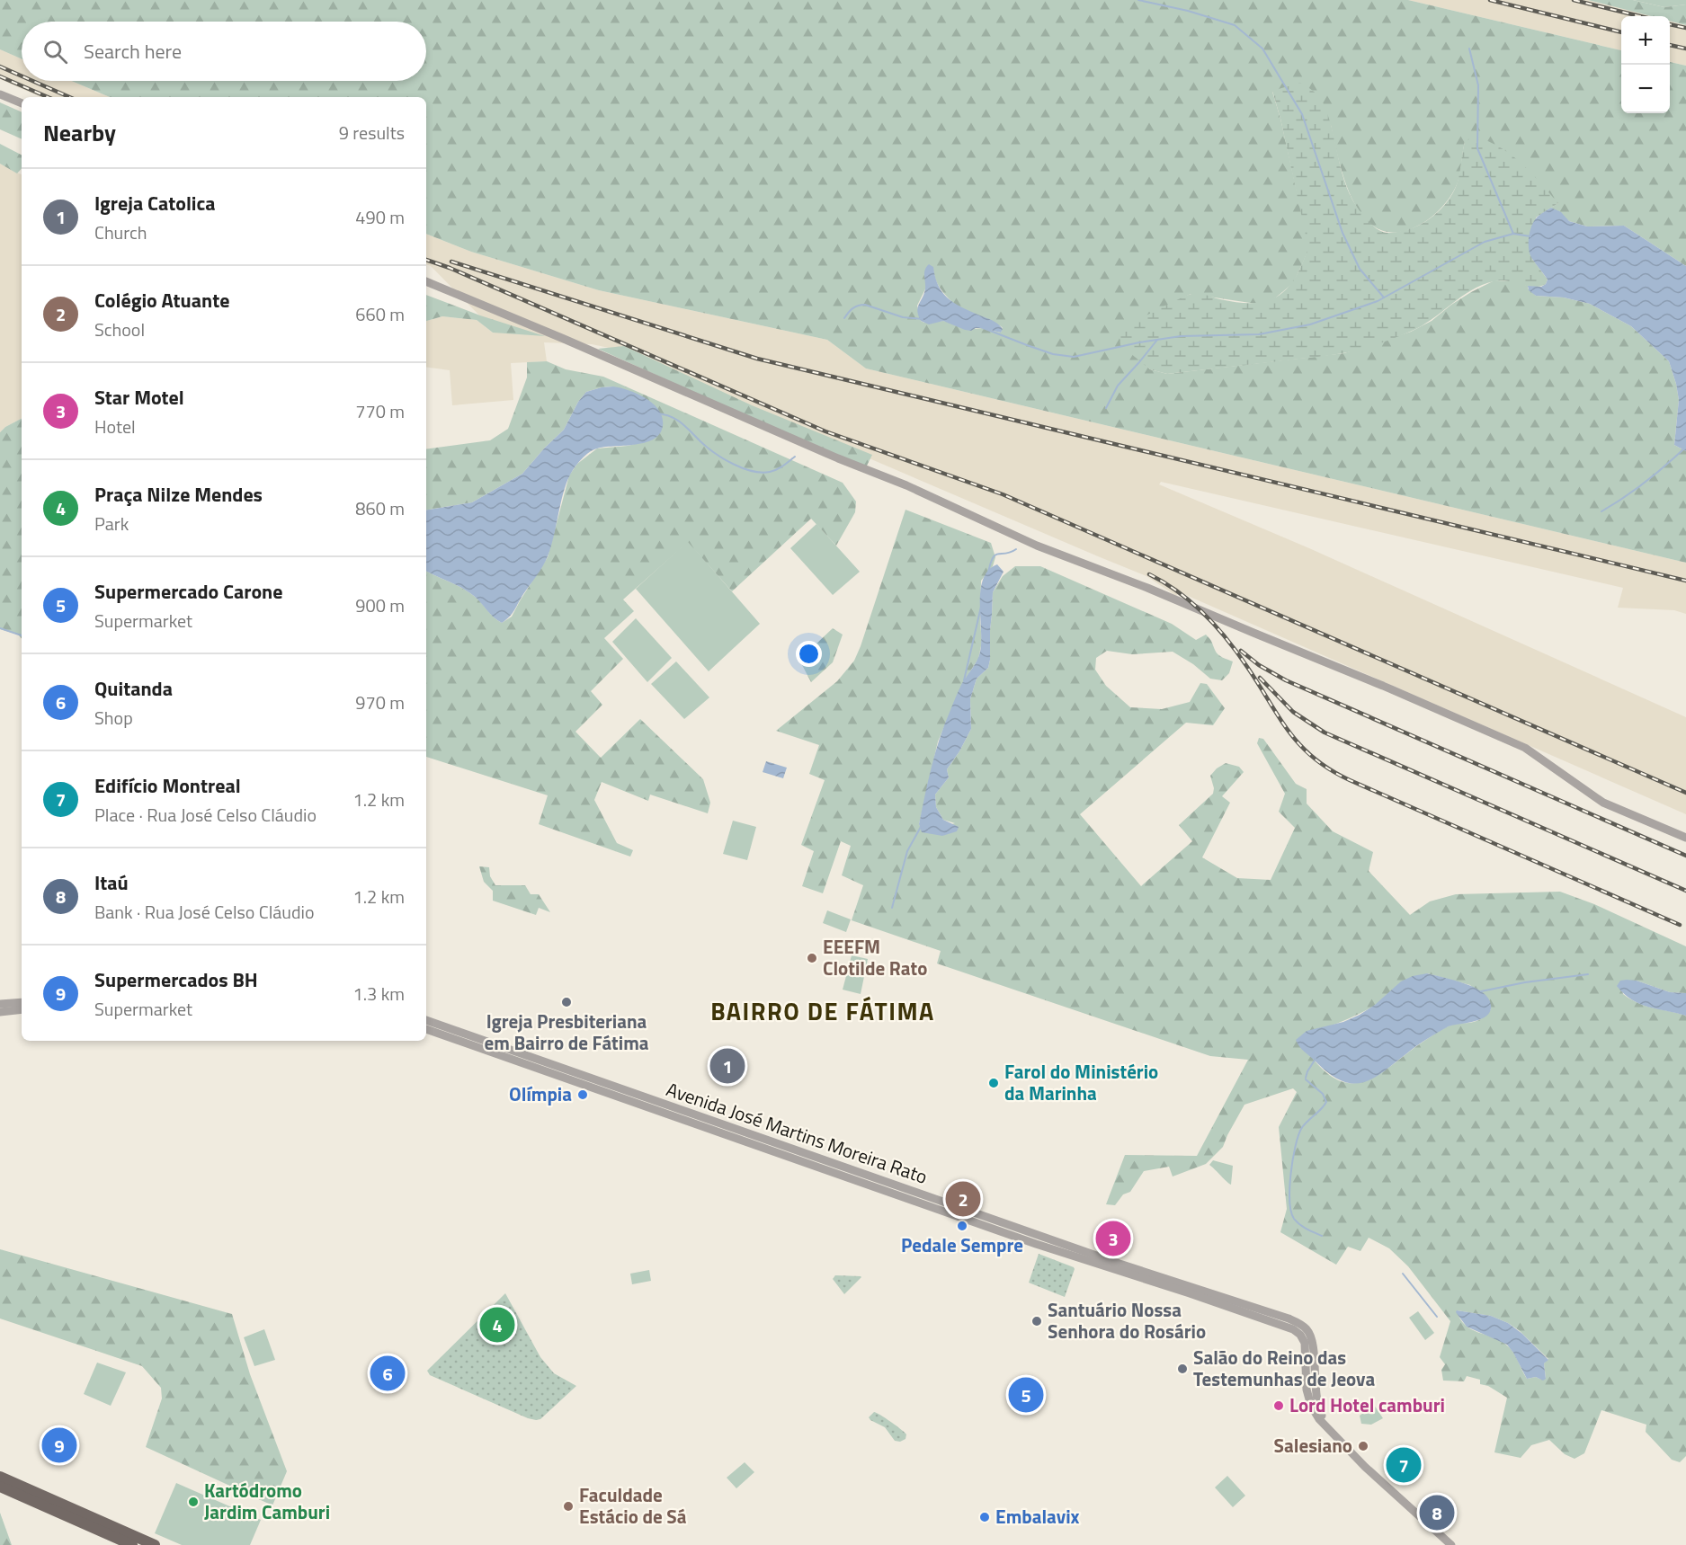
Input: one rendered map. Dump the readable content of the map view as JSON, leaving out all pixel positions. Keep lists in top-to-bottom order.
{
  "streets": {
    "street": ["Avenida José Martins Moreira Rato"]
  },
  "districts": ["BAIRRO DE FÁTIMA"],
  "places": [
    "EEEFM Clotilde Rato",
    "Igreja Presbiteriana em Bairro de Fátima",
    "Farol do Ministério da Marinha",
    "Olímpia",
    "Pedale Sempre",
    "Santuário Nossa Senhora do Rosário",
    "Salão do Reino das Testemunhas de Jeova",
    "Lord Hotel camburi",
    "Salesiano",
    "Kartódromo Jardim Camburi",
    "Faculdade Estácio de Sá",
    "Embalavix"
  ],
  "page": {
    "map_buttons": ["+", "−"],
    "search": "Search here",
    "heading": ["Nearby", "9 results"],
    "list": [
      {
        "mark": "1",
        "name": "Igreja Catolica",
        "note": "Church",
        "value": "490 m"
      },
      {
        "mark": "2",
        "name": "Colégio Atuante",
        "note": "School",
        "value": "660 m"
      },
      {
        "mark": "3",
        "name": "Star Motel",
        "note": "Hotel",
        "value": "770 m"
      },
      {
        "mark": "4",
        "name": "Praça Nilze Mendes",
        "note": "Park",
        "value": "860 m"
      },
      {
        "mark": "5",
        "name": "Supermercado Carone",
        "note": "Supermarket",
        "value": "900 m"
      },
      {
        "mark": "6",
        "name": "Quitanda",
        "note": "Shop",
        "value": "970 m"
      },
      {
        "mark": "7",
        "name": "Edifício Montreal",
        "note": "Place · Rua José Celso Cláudio",
        "value": "1.2 km"
      },
      {
        "mark": "8",
        "name": "Itaú",
        "note": "Bank · Rua José Celso Cláudio",
        "value": "1.2 km"
      },
      {
        "mark": "9",
        "name": "Supermercados BH",
        "note": "Supermarket",
        "value": "1.3 km"
      }
    ],
    "pins": [
      "1",
      "2",
      "3",
      "4",
      "6",
      "5",
      "9",
      "7",
      "8"
    ]
  }
}
